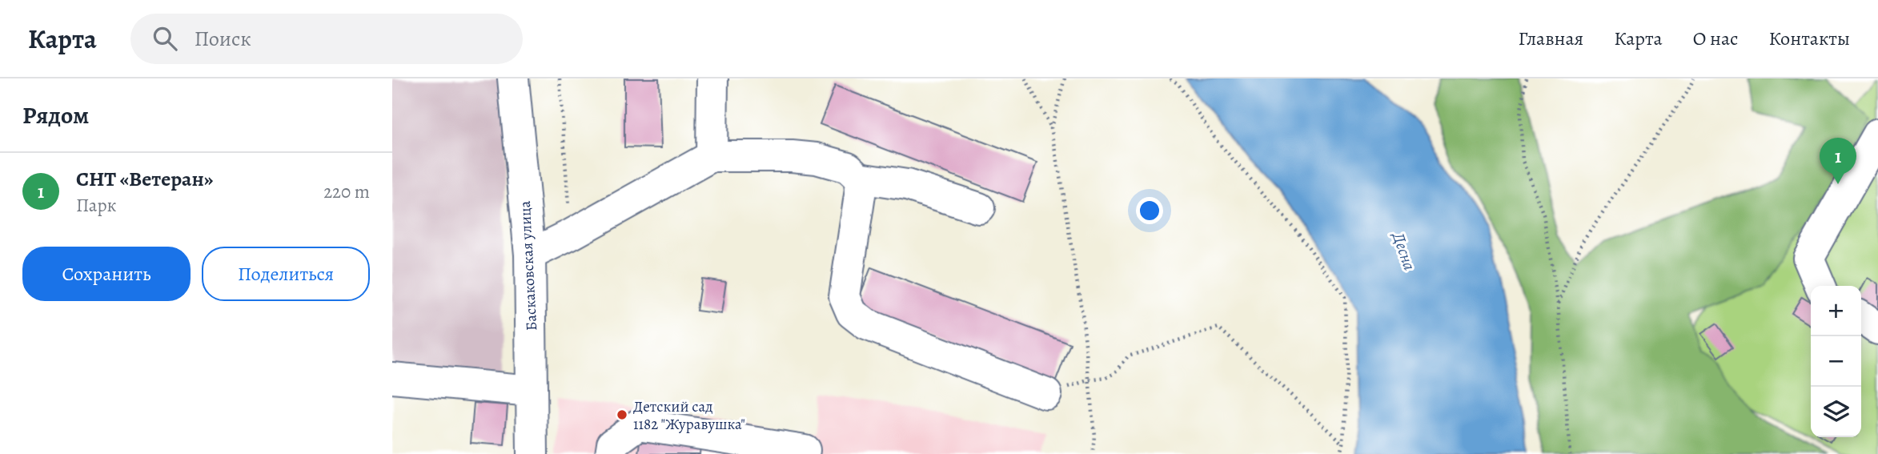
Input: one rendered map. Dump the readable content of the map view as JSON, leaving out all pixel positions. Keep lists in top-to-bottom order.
{
  "streets": {
    "street": ["Баскаковская улица"]
  },
  "water": ["Десна"],
  "places": ["Детский сад 1182 \"Журавушка\""],
  "page": {
    "header": "Карта",
    "search": "Поиск",
    "nav": [
      "Главная",
      "Карта",
      "О нас",
      "Контакты"
    ],
    "heading": "Рядом",
    "pins": "1",
    "list": [
      {
        "mark": "1",
        "name": "СНТ «Ветеран»",
        "note": "Парк",
        "value": "220 m"
      }
    ],
    "buttons": ["Сохранить", "Поделиться"],
    "map_buttons": ["+", "−"]
  }
}
